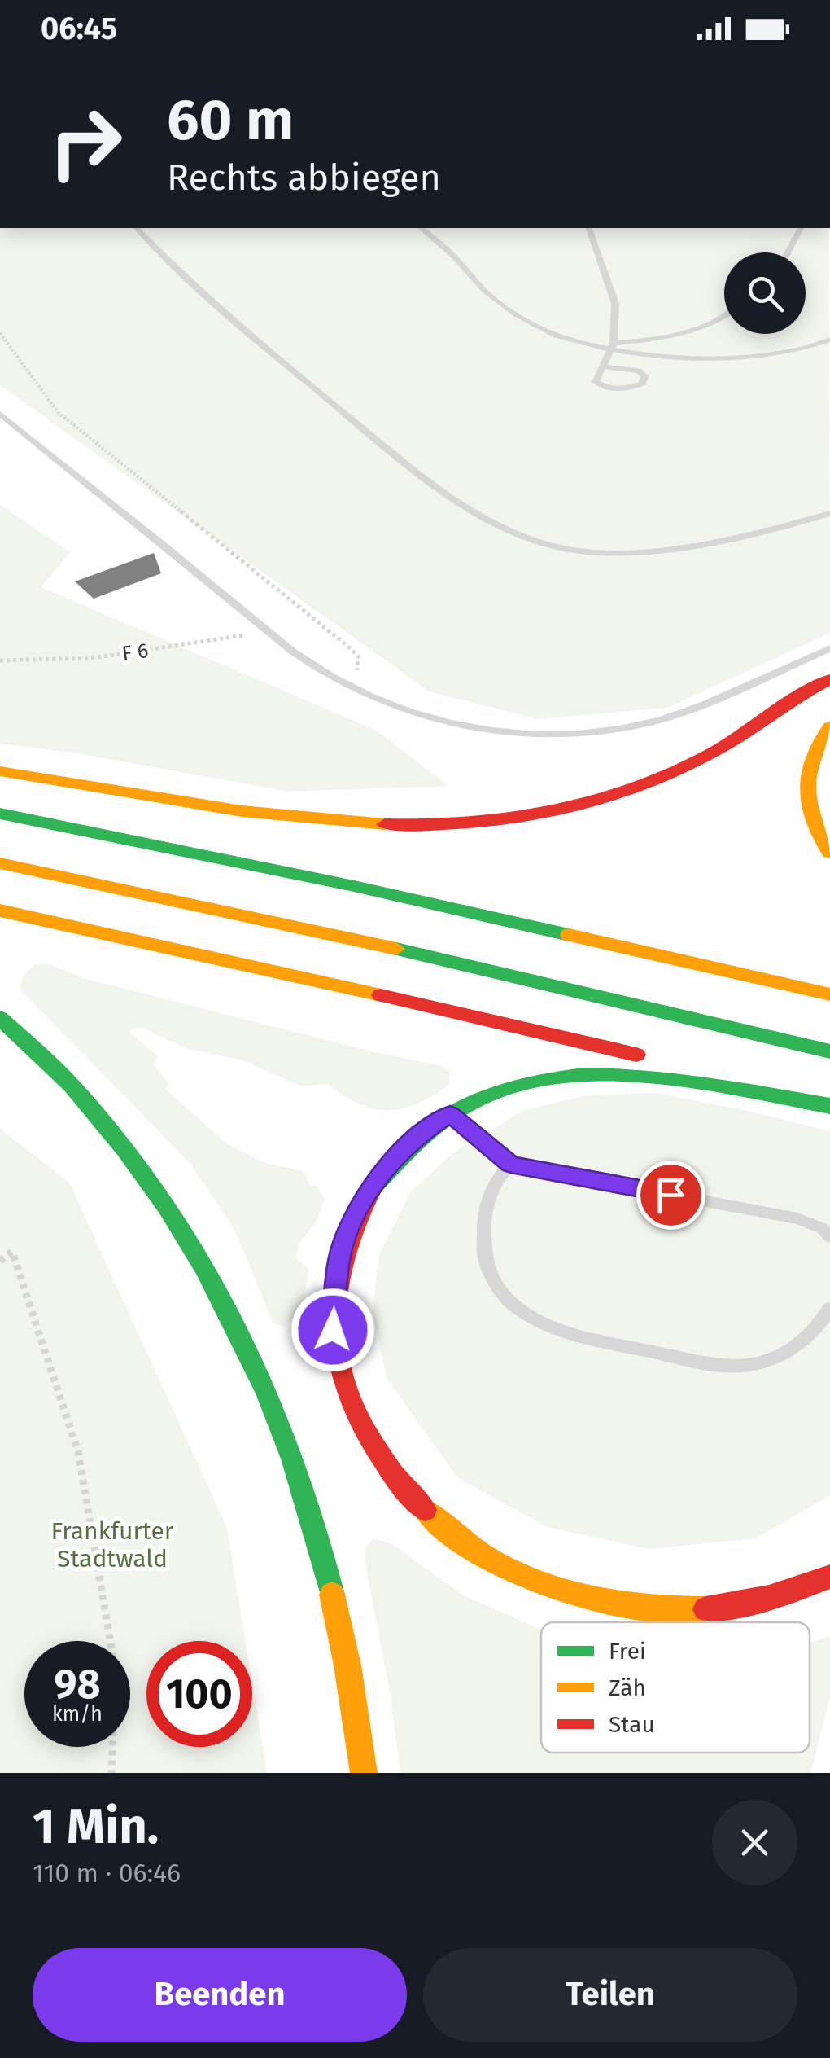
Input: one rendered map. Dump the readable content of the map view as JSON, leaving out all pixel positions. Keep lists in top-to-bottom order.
{
  "streets": {
    "path": ["F 6"]
  },
  "parks": ["Frankfurter Stadtwald"],
  "legend": ["Frei", "Zäh", "Stau"],
  "page": {
    "status": "06:45",
    "turn": ["60 m", "Rechts abbiegen"],
    "speed": "98 km/h",
    "limit": "100",
    "heading": ["1 Min.", "110 m · 06:46"],
    "buttons": ["Beenden", "Teilen"]
  }
}
